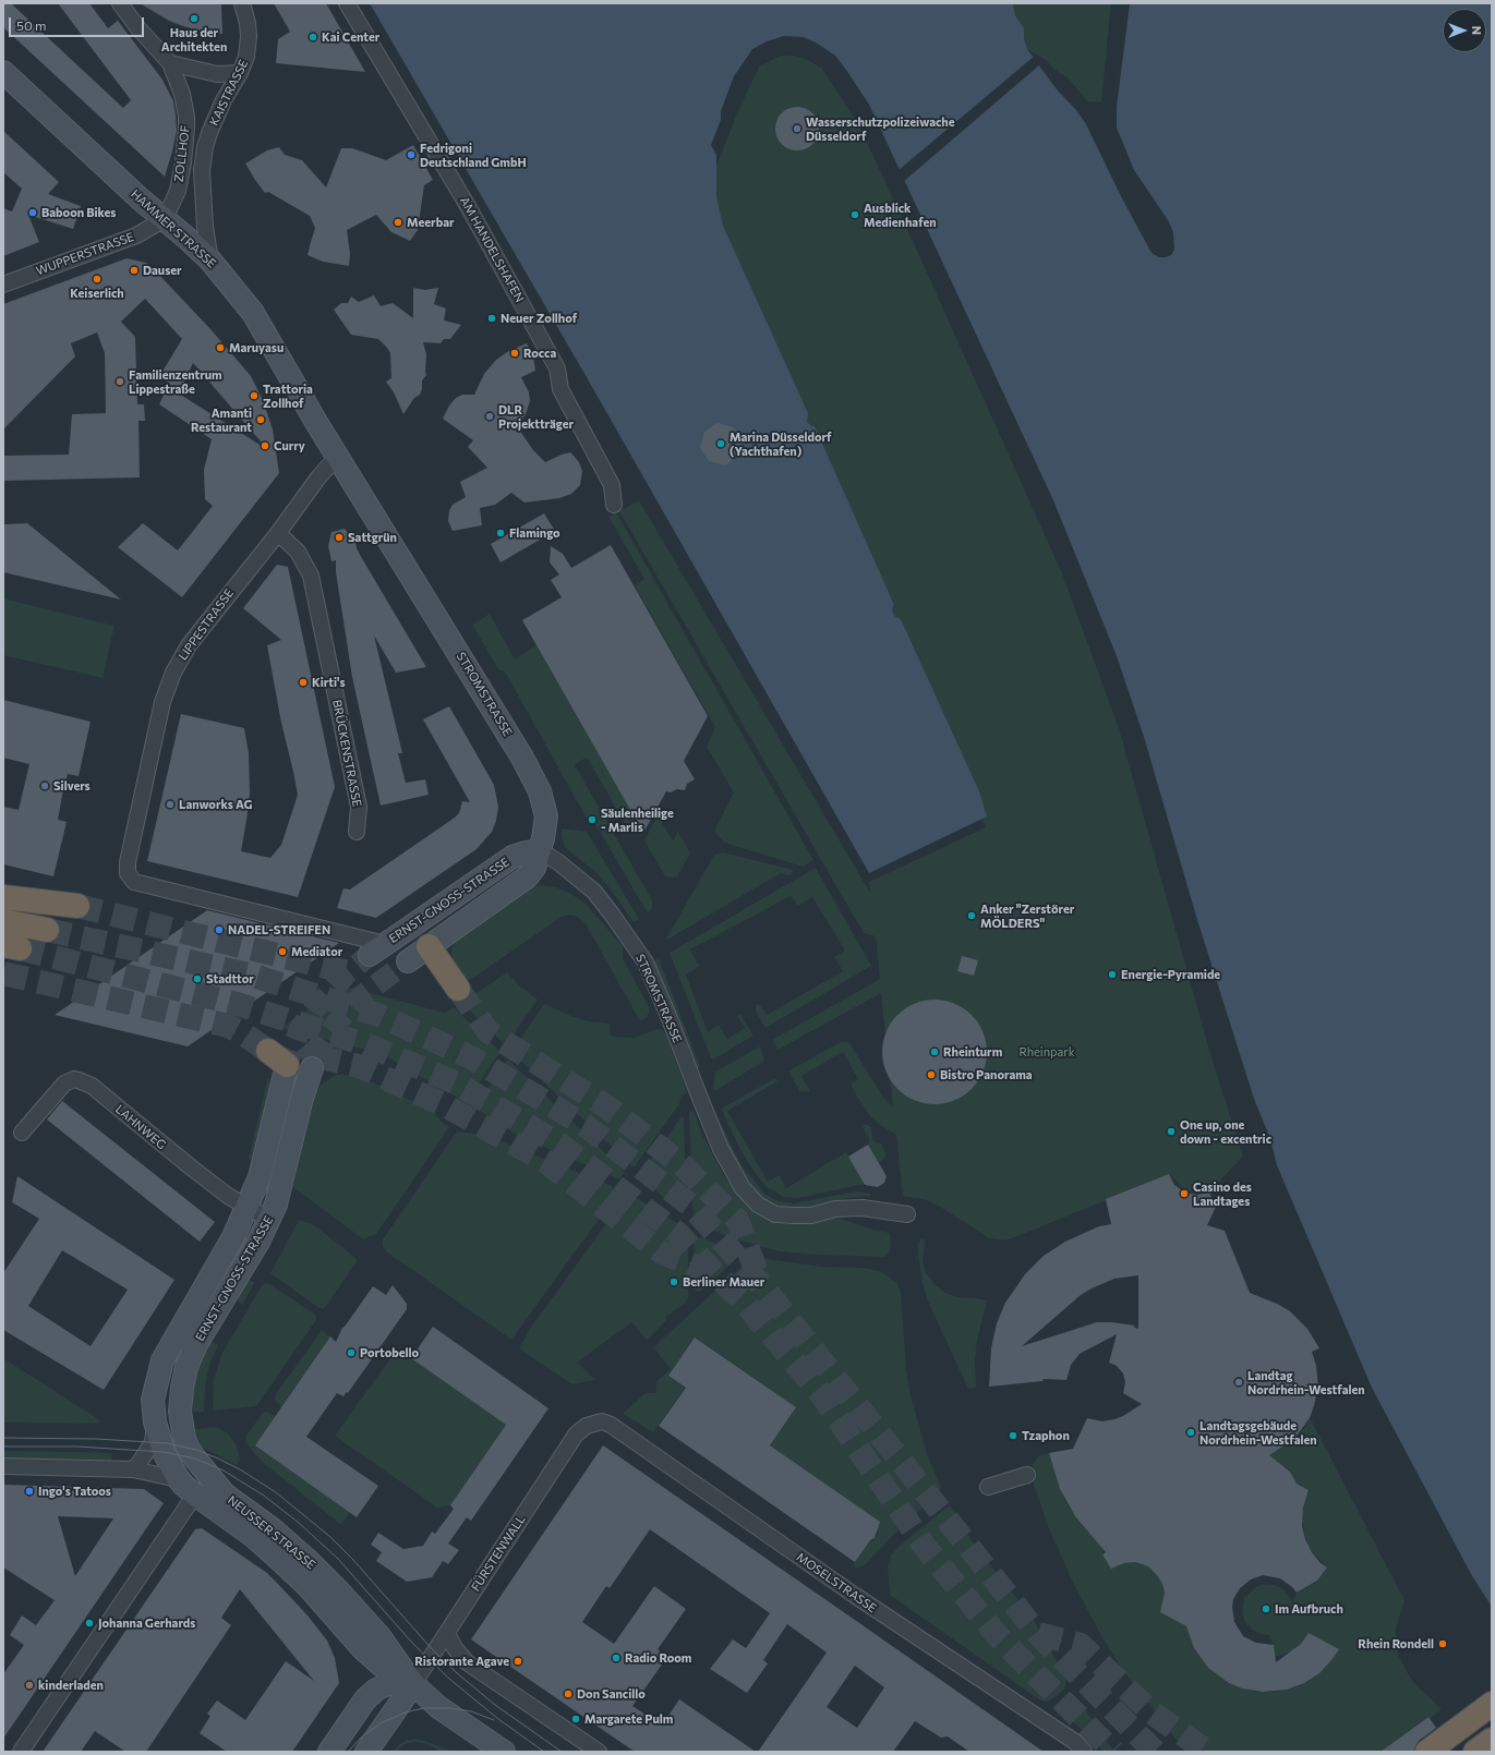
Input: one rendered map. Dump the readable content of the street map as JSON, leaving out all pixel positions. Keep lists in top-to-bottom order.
{
  "streets": {
    "street": [
      "KAISTRASSE",
      "ZOLLHOF",
      "HAMMER STRASSE",
      "AM HANDELSHAFEN",
      "WUPPERSTRASSE",
      "LIPPESTRASSE",
      "STROMSTRASSE",
      "BRÜCKENSTRASSE",
      "ERNST-GNOSS-STRASSE",
      "LAHNWEG",
      "NEUSSER STRASSE",
      "FÜRSTENWALL",
      "MOSELSTRASSE"
    ]
  },
  "crossings": [
    ["KAISTRASSE", "HAMMER STRASSE"],
    ["ZOLLHOF", "HAMMER STRASSE"],
    ["ZOLLHOF", "WUPPERSTRASSE"],
    ["HAMMER STRASSE", "WUPPERSTRASSE"],
    ["HAMMER STRASSE", "LIPPESTRASSE"],
    ["HAMMER STRASSE", "STROMSTRASSE"],
    ["LIPPESTRASSE", "STROMSTRASSE"],
    ["LIPPESTRASSE", "BRÜCKENSTRASSE"],
    ["LIPPESTRASSE", "ERNST-GNOSS-STRASSE"],
    ["STROMSTRASSE", "ERNST-GNOSS-STRASSE"],
    ["ERNST-GNOSS-STRASSE", "LAHNWEG"],
    ["ERNST-GNOSS-STRASSE", "NEUSSER STRASSE"],
    ["NEUSSER STRASSE", "FÜRSTENWALL"],
    ["FÜRSTENWALL", "MOSELSTRASSE"]
  ],
  "parks": ["Rheinpark"],
  "places": [
    "Haus der Architekten",
    "Kai Center",
    "Wasserschutzpolizeiwache Düsseldorf",
    "Fedrigoni Deutschland GmbH",
    "Baboon Bikes",
    "Ausblick Medienhafen",
    "Meerbar",
    "Dauser",
    "Keiserlich",
    "Neuer Zollhof",
    "Maruyasu",
    "Rocca",
    "Familienzentrum Lippestraße",
    "Trattoria Zollhof",
    "DLR Projektträger",
    "Amanti Restaurant",
    "Marina Düsseldorf (Yachthafen)",
    "Curry",
    "Flamingo",
    "Sattgrün",
    "Kirti's",
    "Silvers",
    "Lanworks AG",
    "Säulenheilige - Marlis",
    "Anker \"Zerstörer MÖLDERS\"",
    "NADEL-STREIFEN",
    "Mediator",
    "Energie-Pyramide",
    "Stadttor",
    "Rheinturm",
    "Bistro Panorama",
    "One up, one down - excentric",
    "Casino des Landtages",
    "Berliner Mauer",
    "Portobello",
    "Landtag Nordrhein-Westfalen",
    "Landtagsgebäude Nordrhein-Westfalen",
    "Tzaphon",
    "Ingo's Tatoos",
    "Im Aufbruch",
    "Johanna Gerhards",
    "Rhein Rondell",
    "Radio Room",
    "Ristorante Agave",
    "kinderladen",
    "Don Sancillo",
    "Margarete Pulm"
  ],
  "scale_bar": "50 m",
  "north": "right"
}
